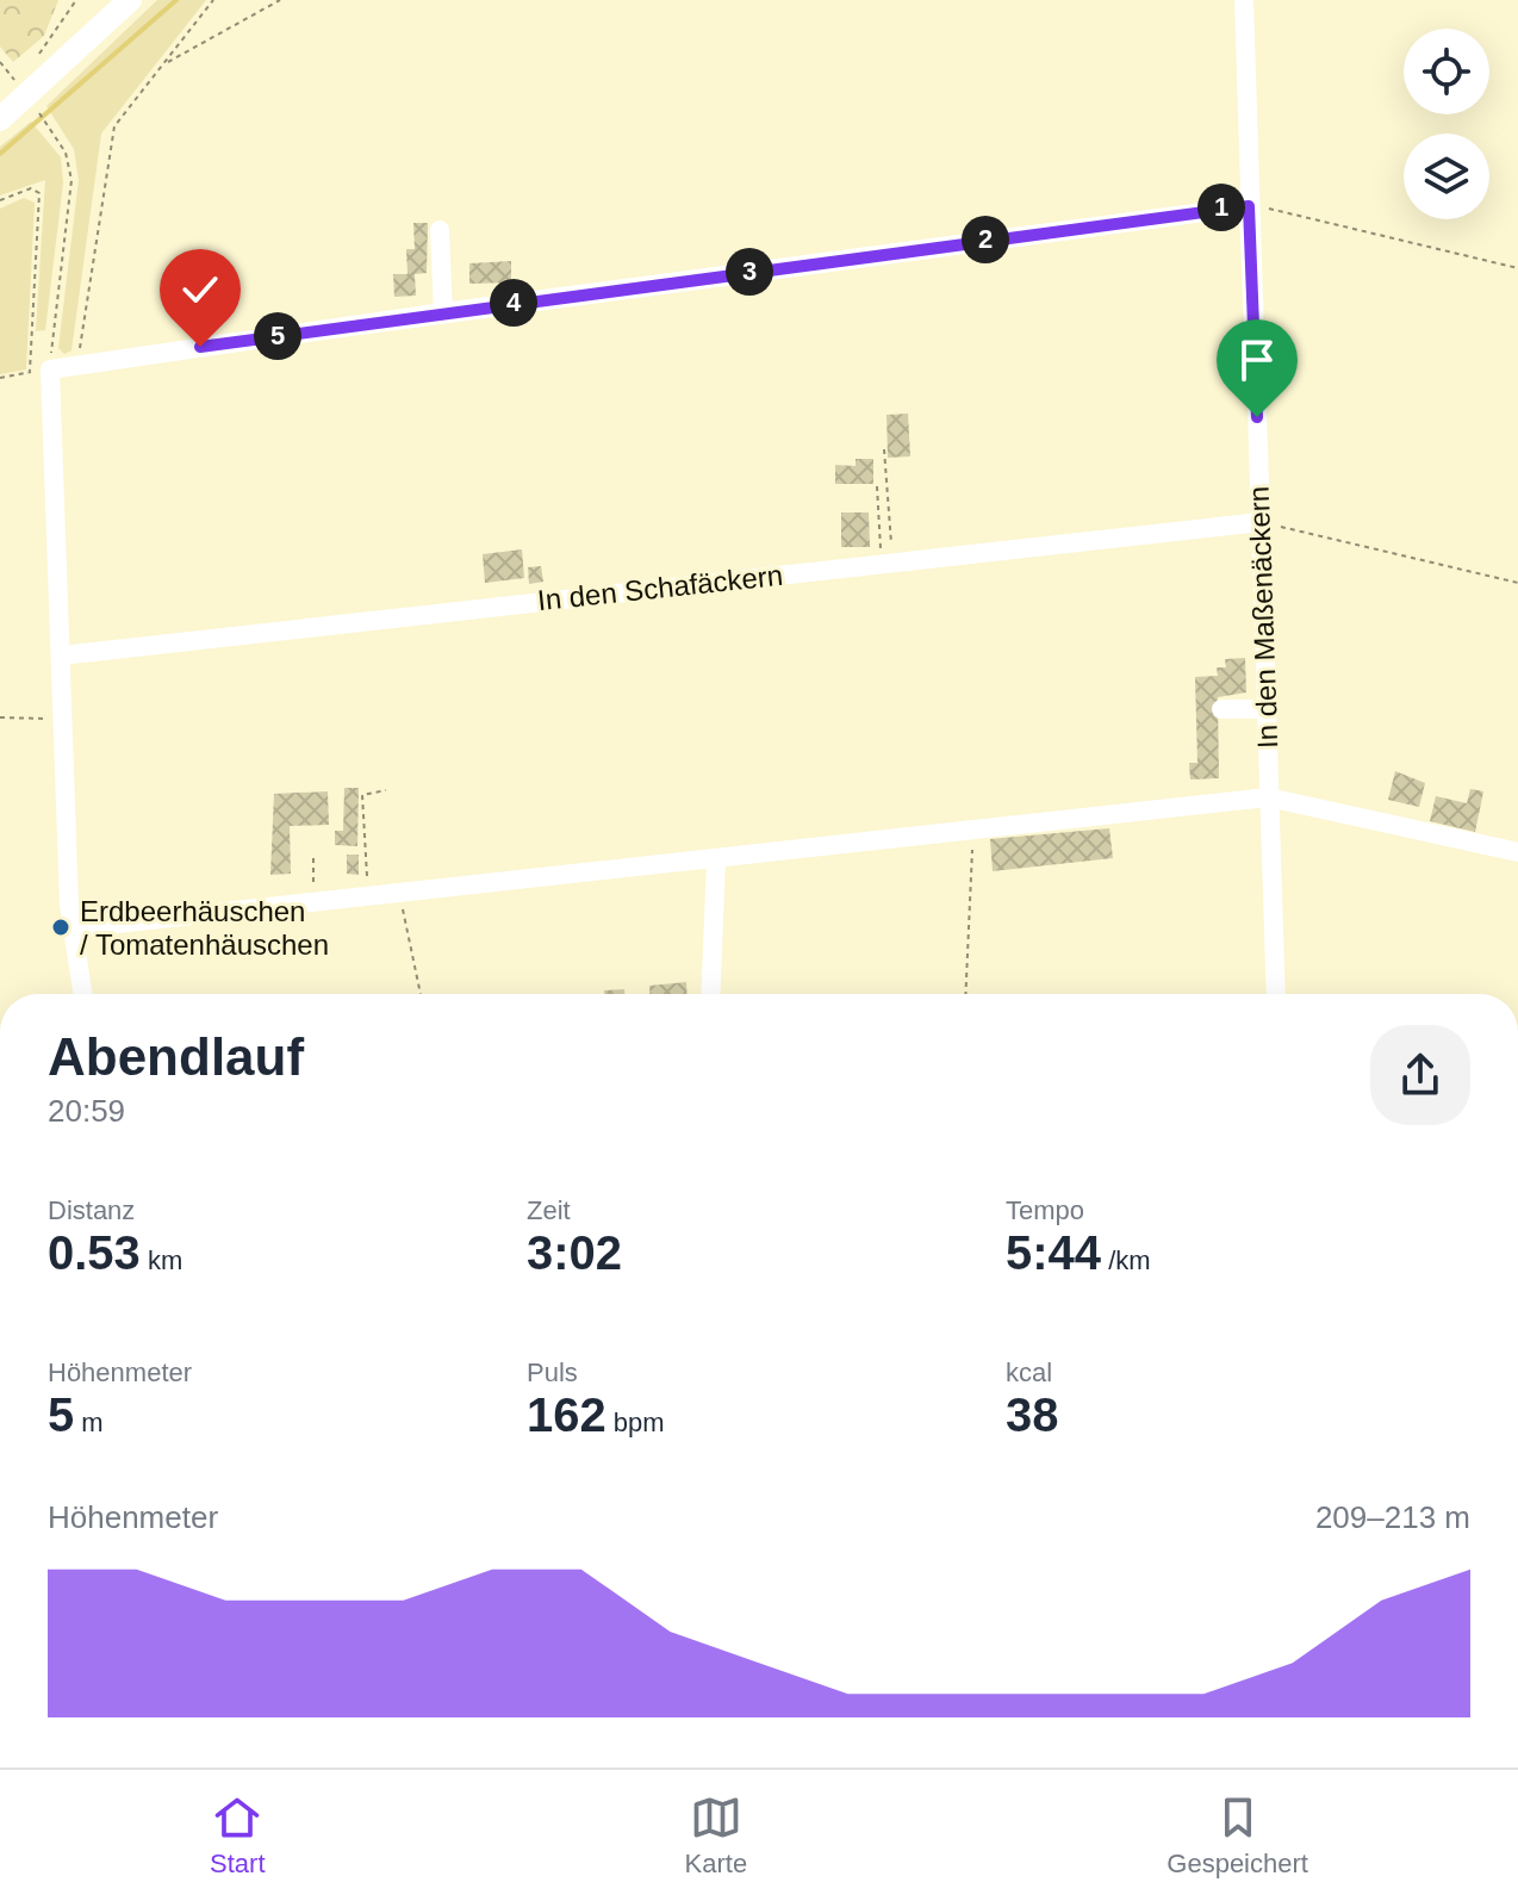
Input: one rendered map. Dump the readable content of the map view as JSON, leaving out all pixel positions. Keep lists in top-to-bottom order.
{
  "streets": {
    "street": ["In den Schafäckern", "In den Maßenäckern"]
  },
  "crossings": [
    ["In den Schafäckern", "In den Maßenäckern"]
  ],
  "places": ["Erdbeerhäuschen / Tomatenhäuschen"],
  "page": {
    "pins": [
      "1",
      "2",
      "3",
      "4",
      "5"
    ],
    "heading": ["Abendlauf", "20:59"],
    "stats": [
      ["Distanz", "0.53 km"],
      ["Zeit", "3:02"],
      ["Tempo", "5:44 /km"],
      ["Höhenmeter", "5 m"],
      ["Puls", "162 bpm"],
      ["kcal", "38"]
    ],
    "chart": ["Höhenmeter", "209–213 m"],
    "tabs": ["Start", "Karte", "Gespeichert"]
  }
}
